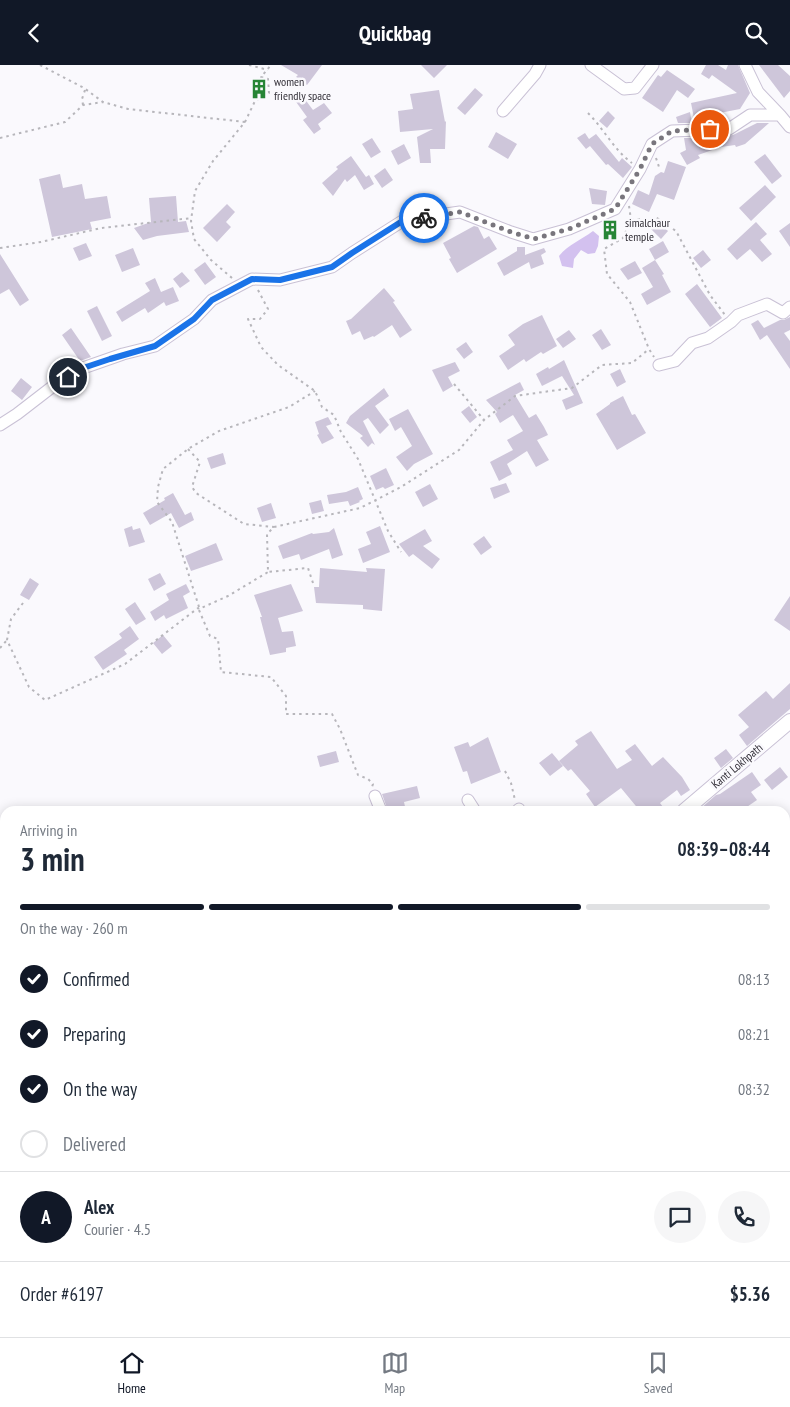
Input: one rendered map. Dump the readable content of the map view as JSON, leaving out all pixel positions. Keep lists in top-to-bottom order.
{
  "streets": {
    "main road": ["Kanti Lokhpath"]
  },
  "places": {
    "building": ["women friendly space", "simalchaur temple"]
  },
  "page": {
    "header": "Quickbag",
    "heading": ["3 min", "Arriving in", "08:39–08:44"],
    "panel": [
      "Alex",
      "Courier · 4.5",
      "Order #6197",
      "$5.36"
    ],
    "bar": "On the way · 260 m",
    "list": [
      ["Confirmed", "08:13"],
      ["Preparing", "08:21"],
      ["On the way", "08:32"],
      "Delivered"
    ],
    "round": "A",
    "tabs": ["Home", "Map", "Saved"]
  }
}
